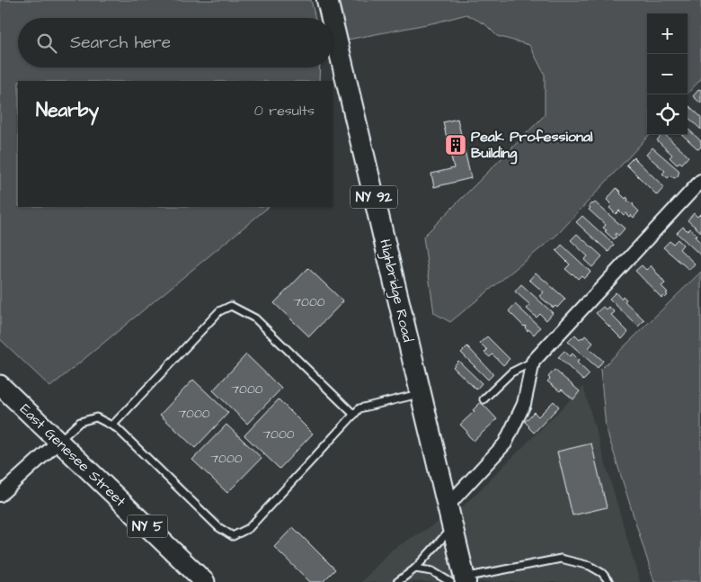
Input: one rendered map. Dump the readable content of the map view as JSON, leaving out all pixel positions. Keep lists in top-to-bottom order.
{
  "streets": {
    "highway": ["NY 92", "Highbridge Road"],
    "main road": ["East Genesee Street", "NY 5"]
  },
  "places": {
    "building": ["Peak Professional Building"]
  },
  "house_numbers": [
    "7000",
    "7000",
    "7000",
    "7000",
    "7000"
  ],
  "page": {
    "map_buttons": ["+", "−"],
    "search": "Search here",
    "heading": ["Nearby", "0 results"]
  }
}
